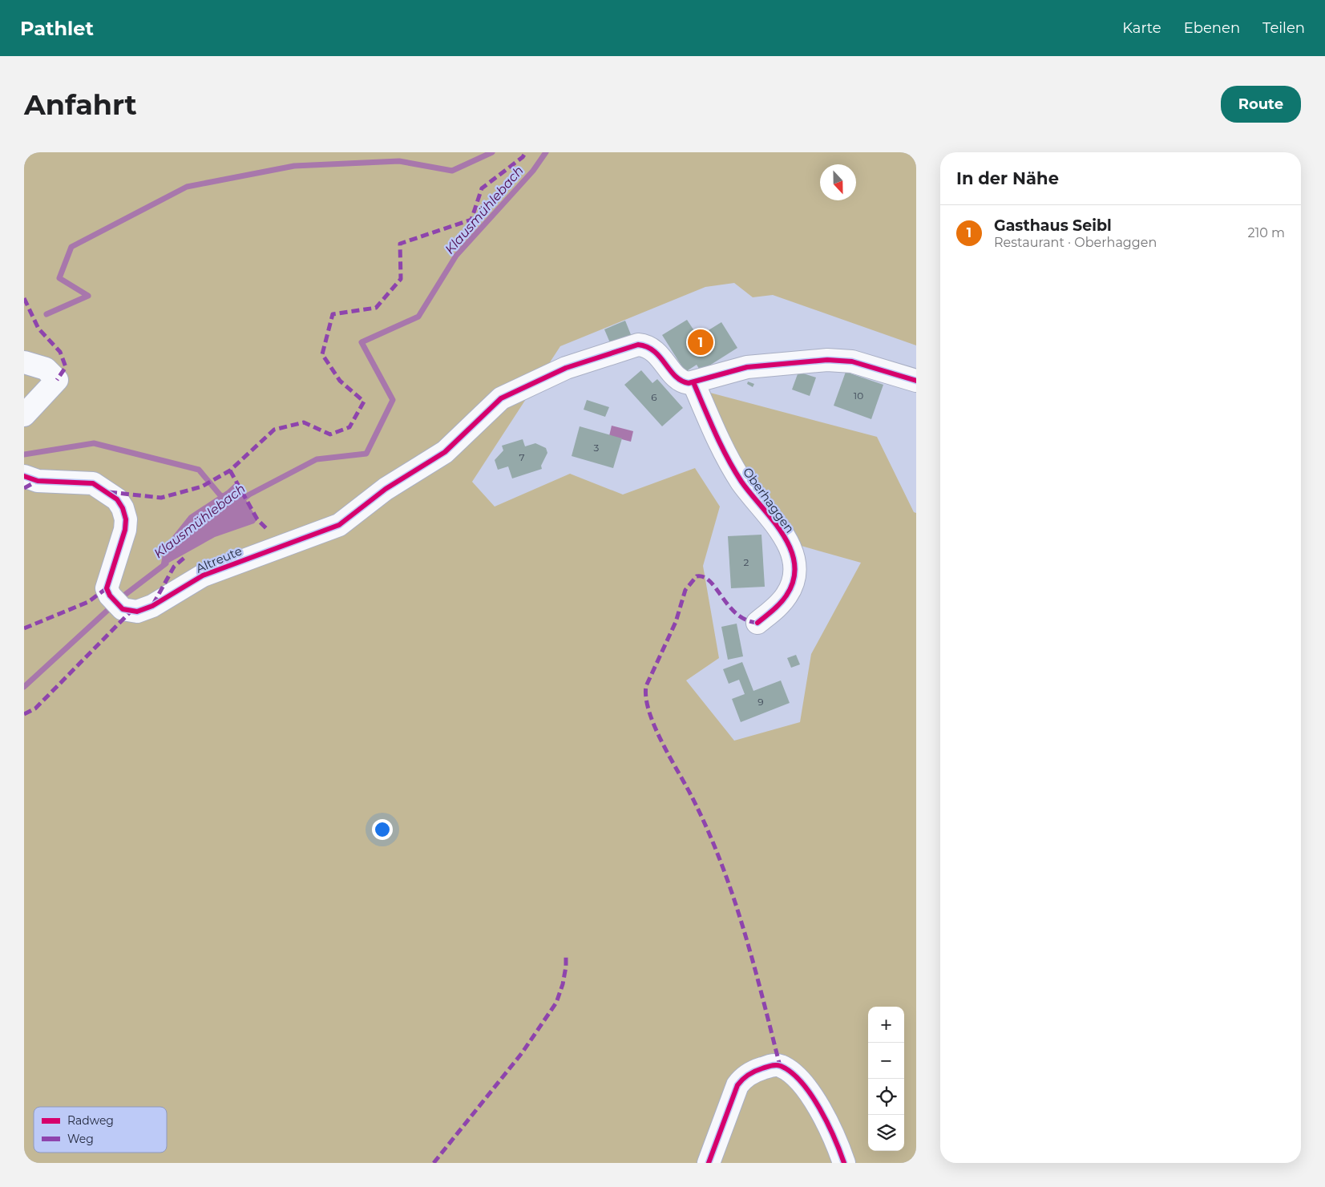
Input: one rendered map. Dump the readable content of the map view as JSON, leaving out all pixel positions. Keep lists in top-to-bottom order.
{
  "streets": {
    "street": ["Oberhaggen", "Altreute"]
  },
  "crossings": [
    ["Oberhaggen", "Altreute"]
  ],
  "water": ["Klausmühlebach"],
  "house_numbers": [
    "10",
    "6",
    "3",
    "7",
    "2",
    "9"
  ],
  "legend": ["Radweg", "Weg"],
  "north": "bottom",
  "page": {
    "header": "Pathlet",
    "nav": ["Karte", "Ebenen", "Teilen"],
    "buttons": "Route",
    "title": "Anfahrt",
    "heading": "In der Nähe",
    "list": [
      {
        "mark": "1",
        "name": "Gasthaus Seibl",
        "note": "Restaurant · Oberhaggen",
        "value": "210 m"
      }
    ],
    "pins": "1",
    "map_buttons": ["+", "−"]
  }
}
